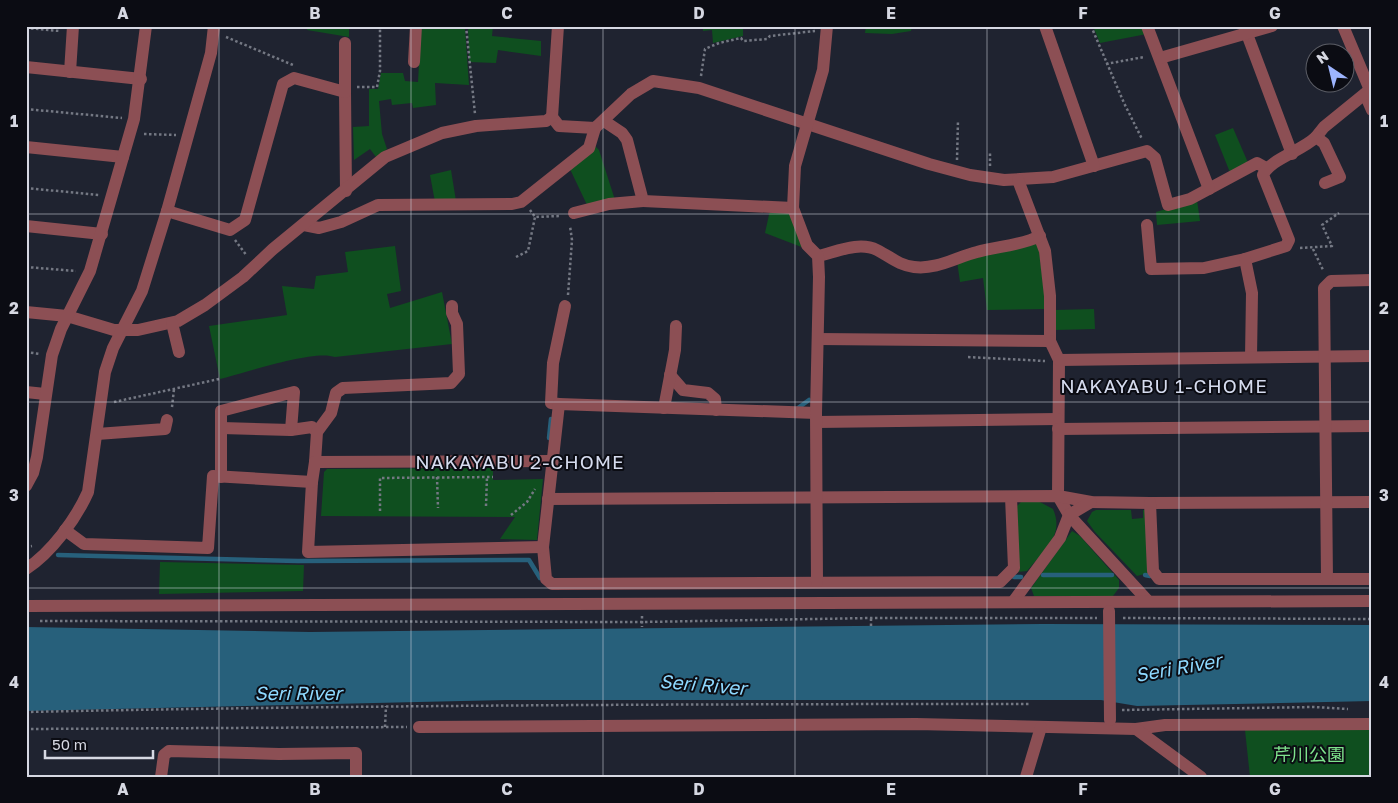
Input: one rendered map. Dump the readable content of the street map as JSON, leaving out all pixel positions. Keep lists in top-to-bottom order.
{
  "districts": ["NAKAYABU 1-CHOME", "NAKAYABU 2-CHOME"],
  "water": ["Seri River"],
  "parks": ["芹川公園"],
  "scale_bar": "50 m",
  "north": "top left",
  "grid": {
    "columns": [
      "A",
      "B",
      "C",
      "D",
      "E",
      "F",
      "G"
    ],
    "rows": [
      "1",
      "2",
      "3",
      "4"
    ]
  }
}
